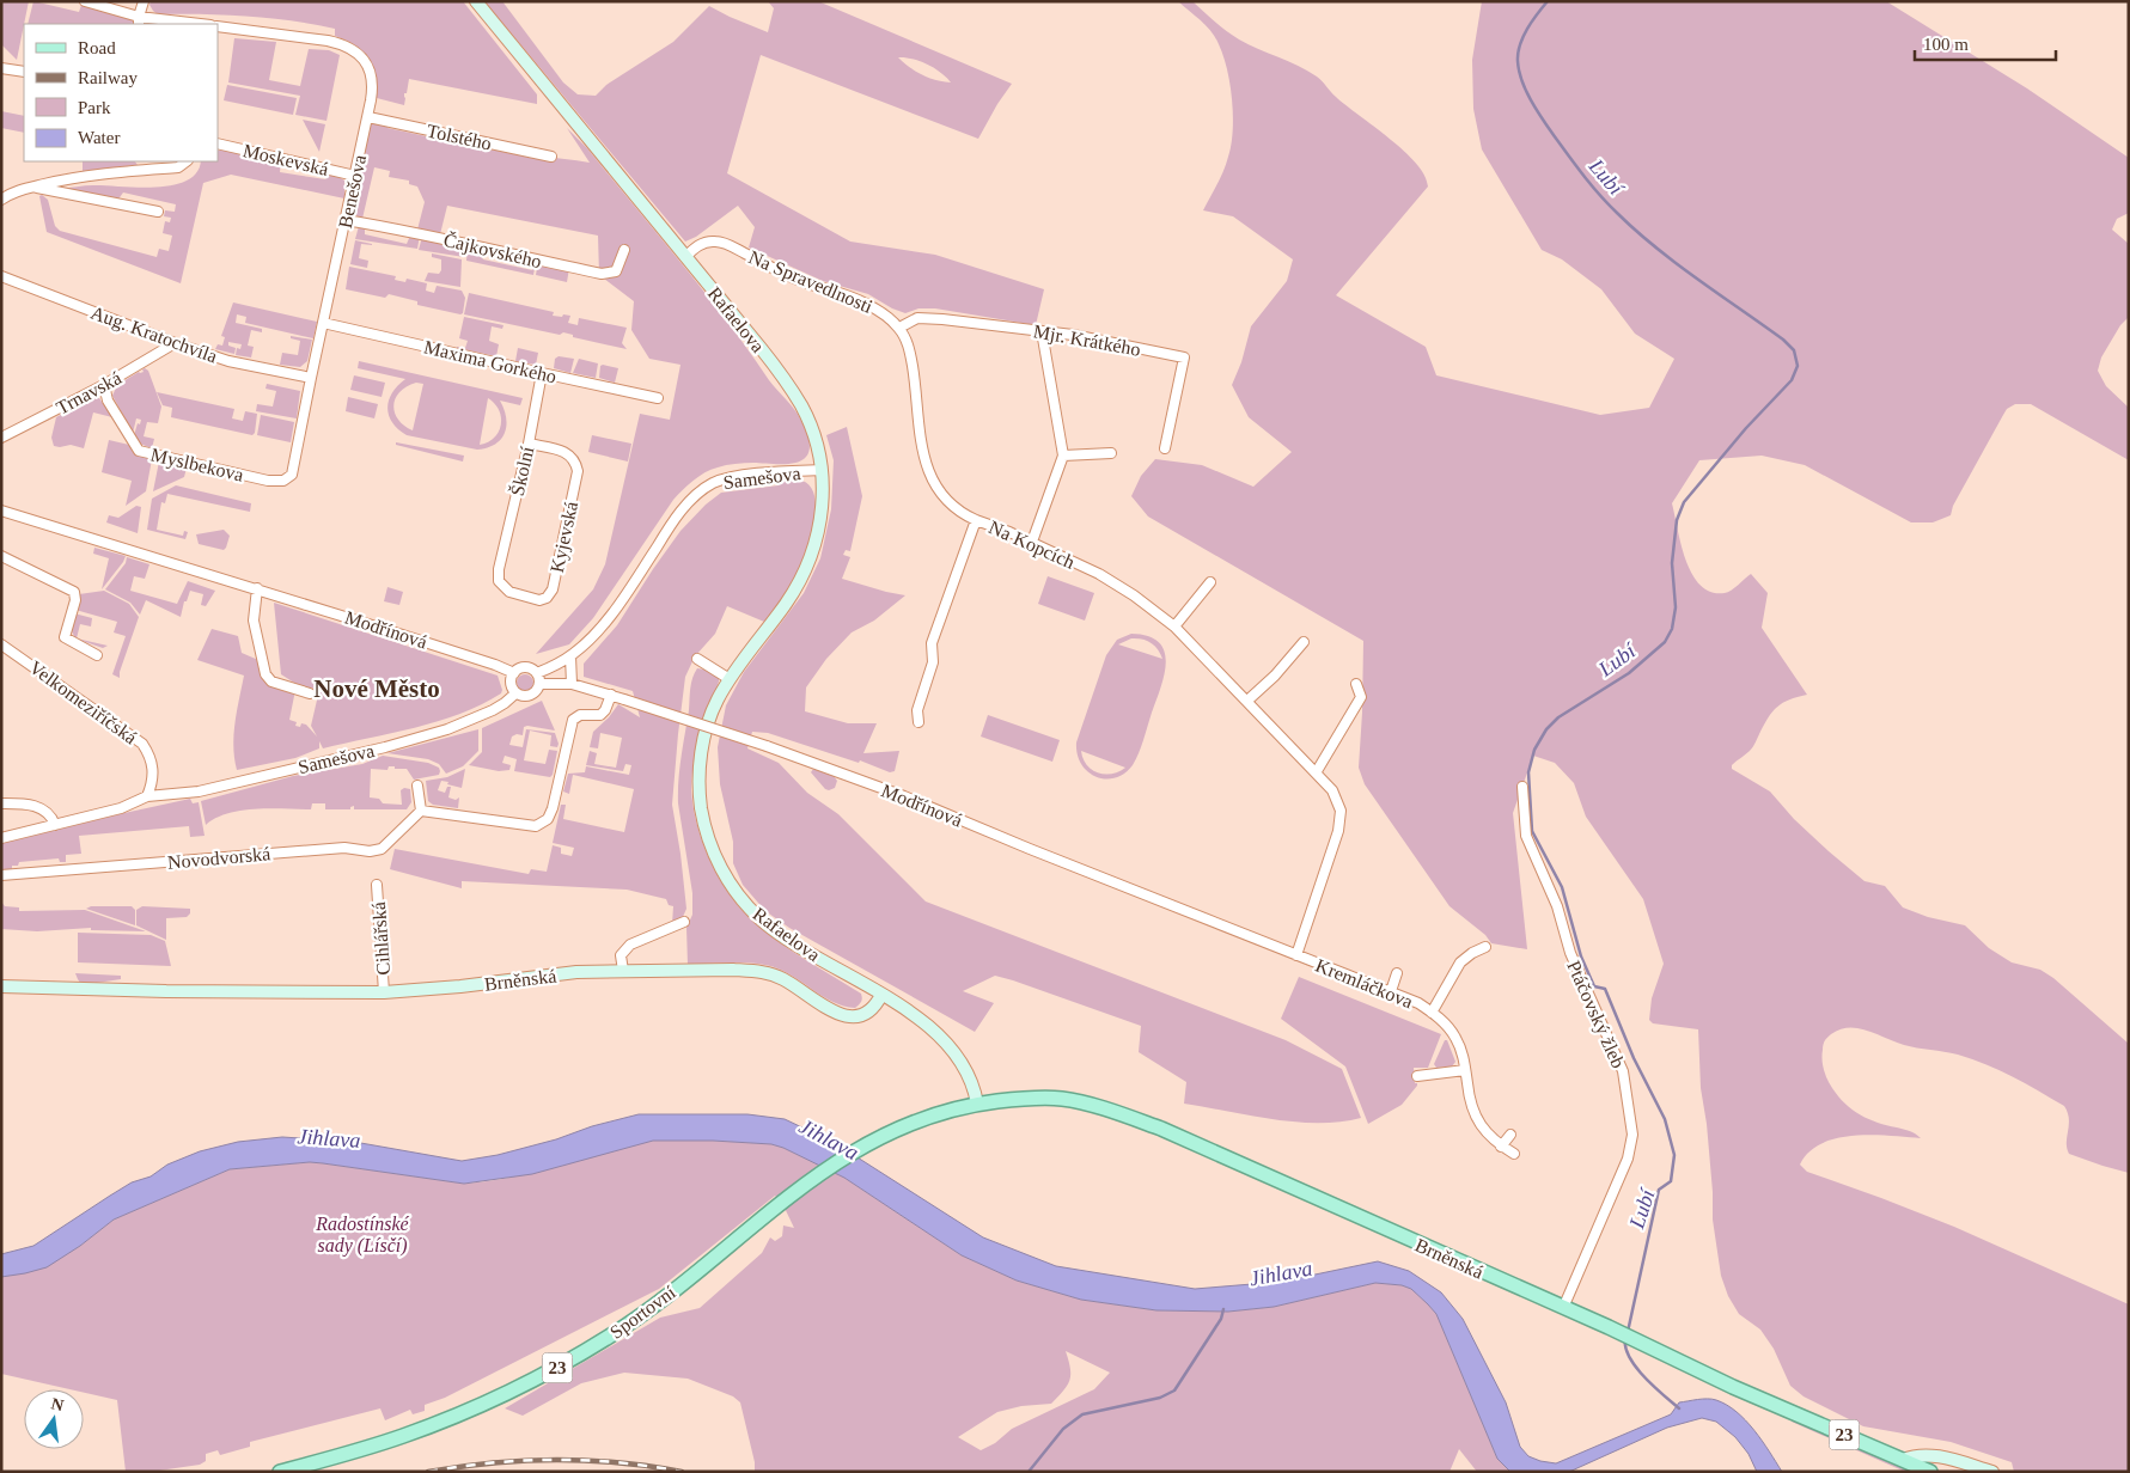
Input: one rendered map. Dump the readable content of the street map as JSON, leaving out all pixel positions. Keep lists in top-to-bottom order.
{
  "streets": {
    "main road": [
      "Rafaelova",
      "Brněnská",
      "Sportovní",
      "23"
    ],
    "street": [
      "Tolstého",
      "Moskevská",
      "Benešova",
      "Čajkovského",
      "Na Spravedlnosti",
      "Aug. Kratochvíla",
      "Mjr. Krátkého",
      "Maxima Gorkého",
      "Trnavská",
      "Myslbekova",
      "Školní",
      "Samešova",
      "Kyjevská",
      "Na Kopcích",
      "Modřínová",
      "Velkomeziříčská",
      "Novodvorská",
      "Cihlářská",
      "Kremláčkova",
      "Ptáčovský žleb"
    ]
  },
  "crossings": [
    ["Tolstého", "Benešova"],
    ["Moskevská", "Benešova"],
    ["Benešova", "Čajkovského"],
    ["Benešova", "Aug. Kratochvíla"],
    ["Benešova", "Maxima Gorkého"],
    ["Benešova", "Myslbekova"],
    ["Na Spravedlnosti", "Rafaelova"],
    ["Na Spravedlnosti", "Mjr. Krátkého"],
    ["Rafaelova", "Samešova"],
    ["Rafaelova", "Brněnská"],
    ["Aug. Kratochvíla", "Trnavská"],
    ["Maxima Gorkého", "Školní"],
    ["Trnavská", "Myslbekova"],
    ["Školní", "Kyjevská"],
    ["Samešova", "Modřínová"],
    ["Samešova", "Velkomeziříčská"],
    ["Na Kopcích", "Modřínová"],
    ["Na Kopcích", "Kremláčkova"],
    ["Modřínová", "Kremláčkova"],
    ["Cihlářská", "Brněnská"],
    ["Brněnská", "Ptáčovský žleb"],
    ["Brněnská", "Sportovní"],
    ["Brněnská", "23"]
  ],
  "districts": ["Nové Město"],
  "water": ["Lubí", "Jihlava"],
  "parks": ["Radostínské sady (Lísčí)"],
  "legend": [
    "Road",
    "Railway",
    "Park",
    "Water"
  ],
  "scale_bar": "100 m",
  "north": "top"
}
